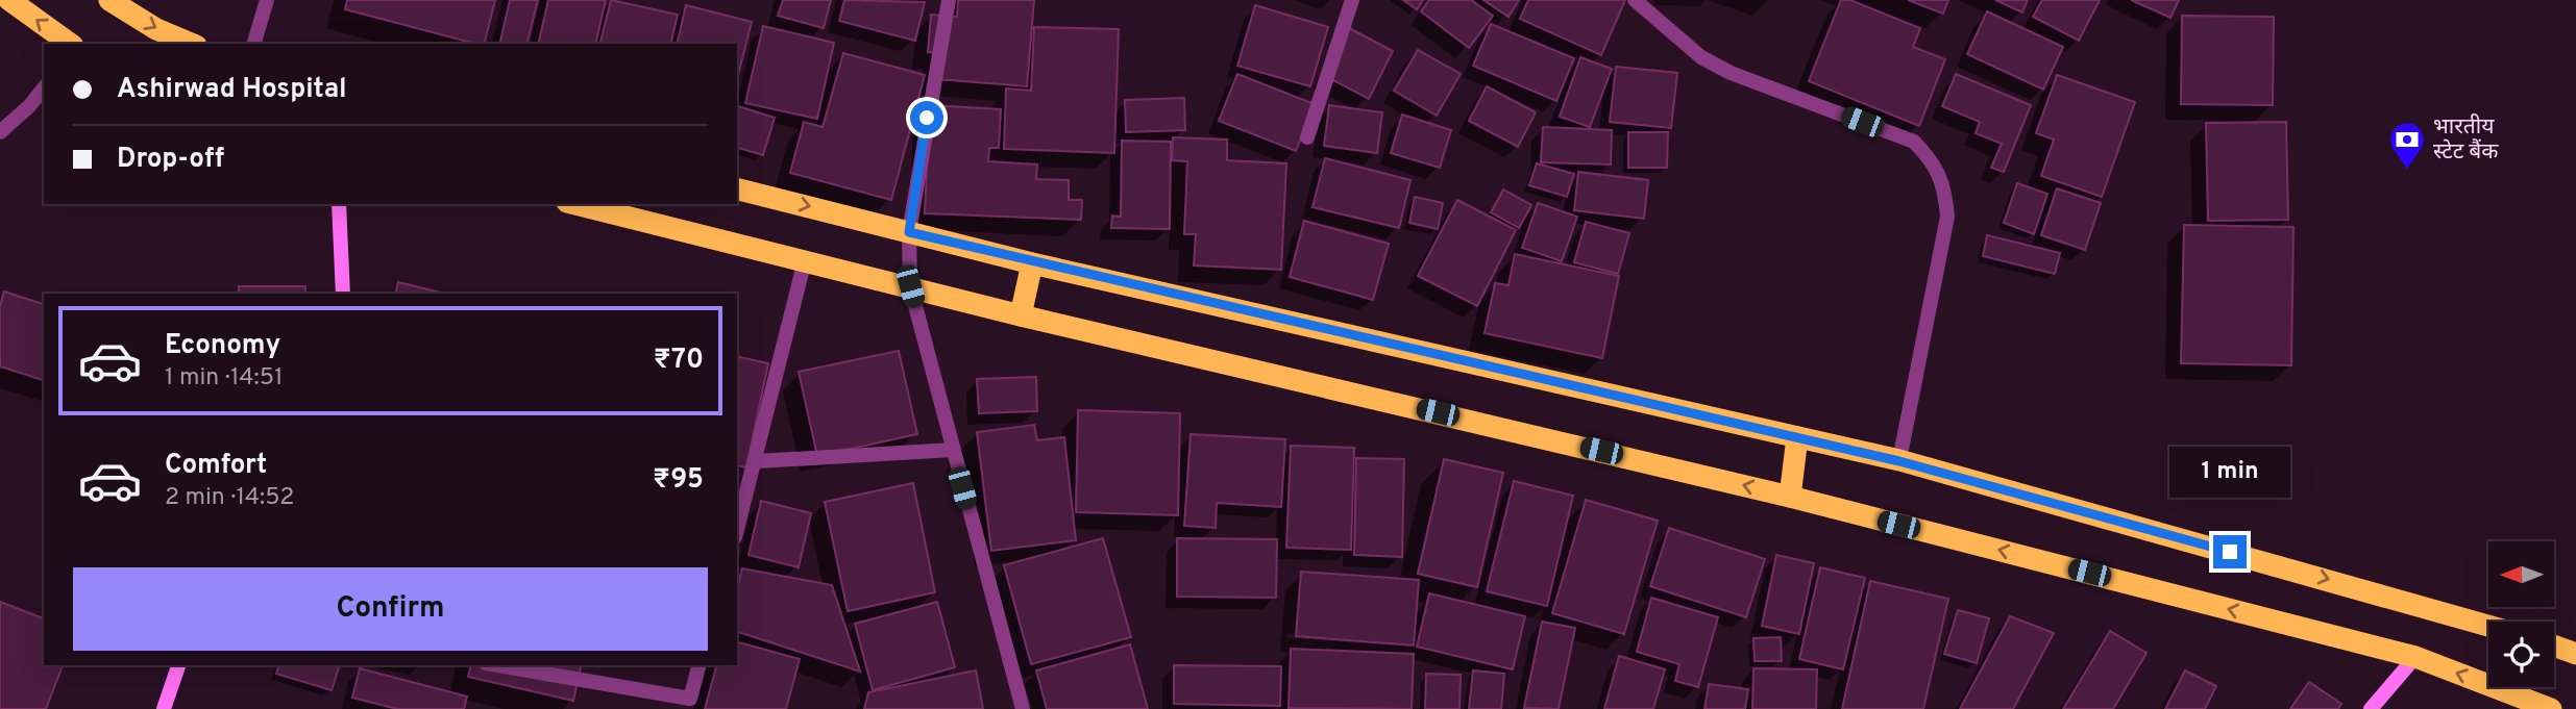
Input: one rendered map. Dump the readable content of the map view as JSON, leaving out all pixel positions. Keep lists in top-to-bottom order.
{
  "places": {
    "bank": ["भारतीय स्टेट बैंक"]
  },
  "north": "left",
  "page": {
    "banner": ["Ashirwad Hospital", "Drop-off"],
    "list": [
      {
        "name": "Economy",
        "note": "1 min · 14:51",
        "value": "₹70"
      },
      {
        "name": "Comfort",
        "note": "2 min · 14:52",
        "value": "₹95"
      }
    ],
    "bubble": "1 min",
    "buttons": "Confirm"
  }
}
